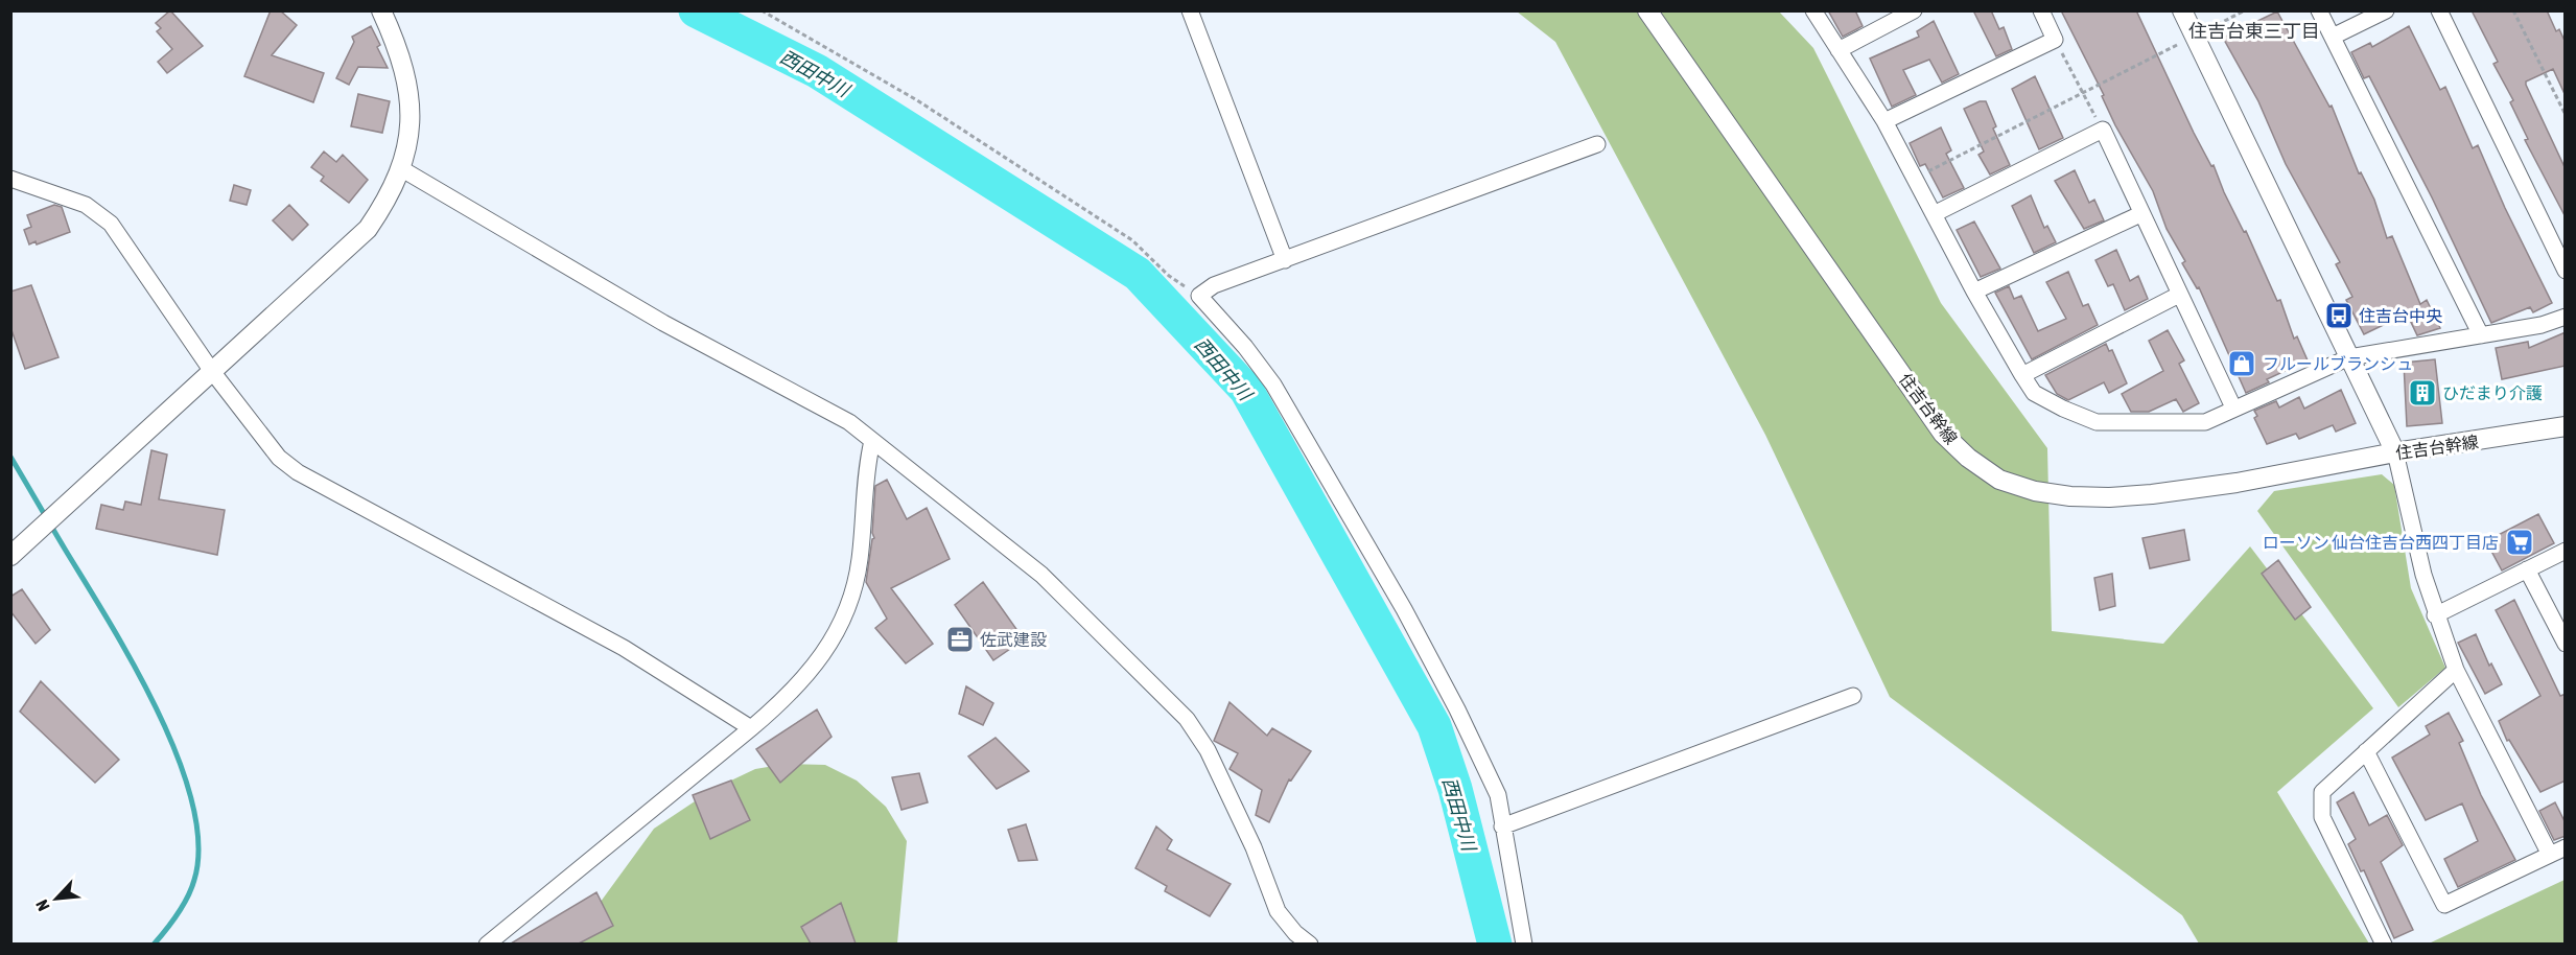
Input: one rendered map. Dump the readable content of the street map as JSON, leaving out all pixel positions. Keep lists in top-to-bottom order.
{
  "streets": {
    "street": ["住吉台幹線"]
  },
  "districts": ["住吉台東三丁目"],
  "water": ["西田中川"],
  "places": {
    "bus stop": ["住吉台中央"],
    "shop": ["フルールブランシュ"],
    "building": ["ひだまり介護"],
    "supermarket": ["ローソン 仙台住吉台西四丁目店"],
    "office": ["佐武建設"]
  },
  "north": "bottom left"
}
